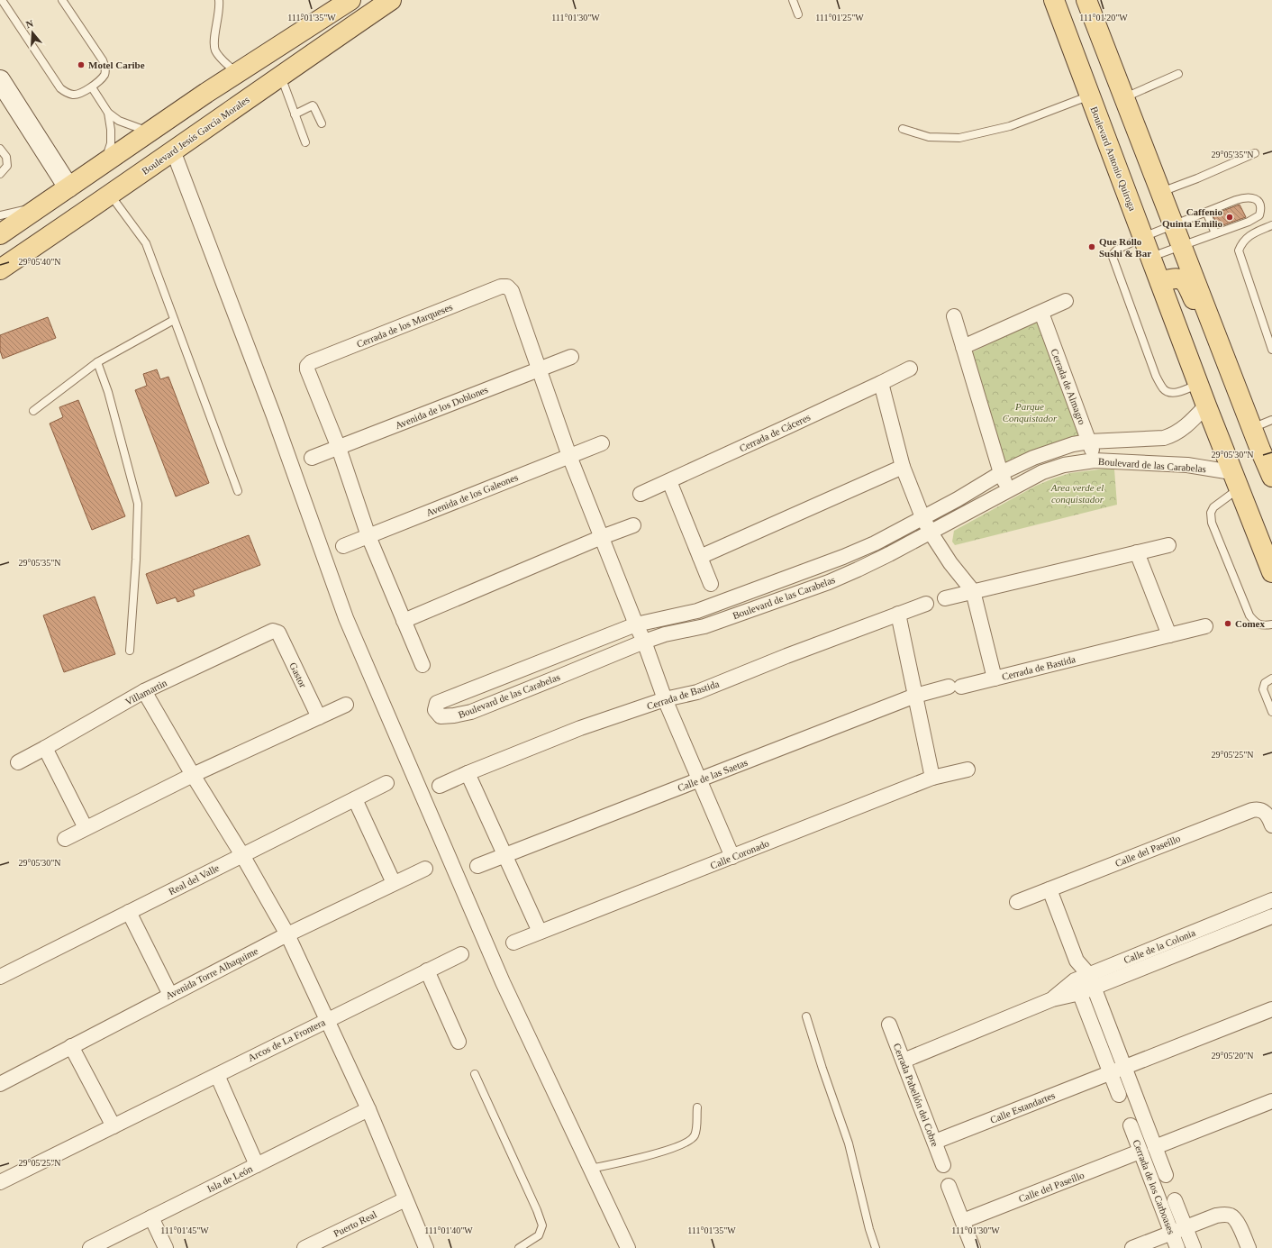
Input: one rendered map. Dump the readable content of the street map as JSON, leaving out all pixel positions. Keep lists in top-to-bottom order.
{
  "streets": {
    "main road": ["Boulevard Jesús García Morales", "Boulevard Antonio Quiroga"],
    "street": [
      "Cerrada de los Marqueses",
      "Cerrada de Almagro",
      "Avenida de los Doblones",
      "Cerrada de Cáceres",
      "Boulevard de las Carabelas",
      "Avenida de los Galeones",
      "Cerrada de Bastida",
      "Gastor",
      "Villamartin",
      "Calle de las Saetas",
      "Calle del Paseíllo",
      "Calle Coronado",
      "Real del Valle",
      "Calle de la Colonia",
      "Avenida Torre Alhaquime",
      "Arcos de La Frontera",
      "Cerrada Pabellón del Cobre",
      "Calle Estandartes",
      "Isla de León",
      "Cerrada de los Carboases",
      "Puerto Real"
    ]
  },
  "crossings": [
    ["Boulevard Antonio Quiroga", "Boulevard de las Carabelas"],
    ["Cerrada de los Marqueses", "Avenida de los Doblones"],
    ["Cerrada de los Marqueses", "Boulevard de las Carabelas"],
    ["Cerrada de los Marqueses", "Avenida de los Galeones"],
    ["Cerrada de los Marqueses", "Cerrada de Bastida"],
    ["Cerrada de los Marqueses", "Calle de las Saetas"],
    ["Cerrada de los Marqueses", "Calle Coronado"],
    ["Cerrada de Almagro", "Boulevard de las Carabelas"],
    ["Boulevard de las Carabelas", "Cerrada de Bastida"],
    ["Cerrada de Bastida", "Calle de las Saetas"],
    ["Gastor", "Villamartin"],
    ["Calle del Paseíllo", "Cerrada de los Carboases"],
    ["Calle de la Colonia", "Cerrada Pabellón del Cobre"],
    ["Cerrada Pabellón del Cobre", "Calle Estandartes"]
  ],
  "parks": ["Parque Conquistador", "Area verde el conquistador"],
  "places": [
    "Motel Caribe",
    "Caffenio Quinta Emilio",
    "Que Rollo Sushi & Bar",
    "Comex"
  ],
  "north": "top",
  "coordinates": [
    "111°01'35\"W",
    "111°01'30\"W",
    "111°01'25\"W",
    "111°01'20\"W",
    "29°05'35\"N",
    "29°05'40\"N",
    "29°05'30\"N",
    "29°05'25\"N",
    "29°05'20\"N",
    "111°01'45\"W",
    "111°01'40\"W"
  ]
}
